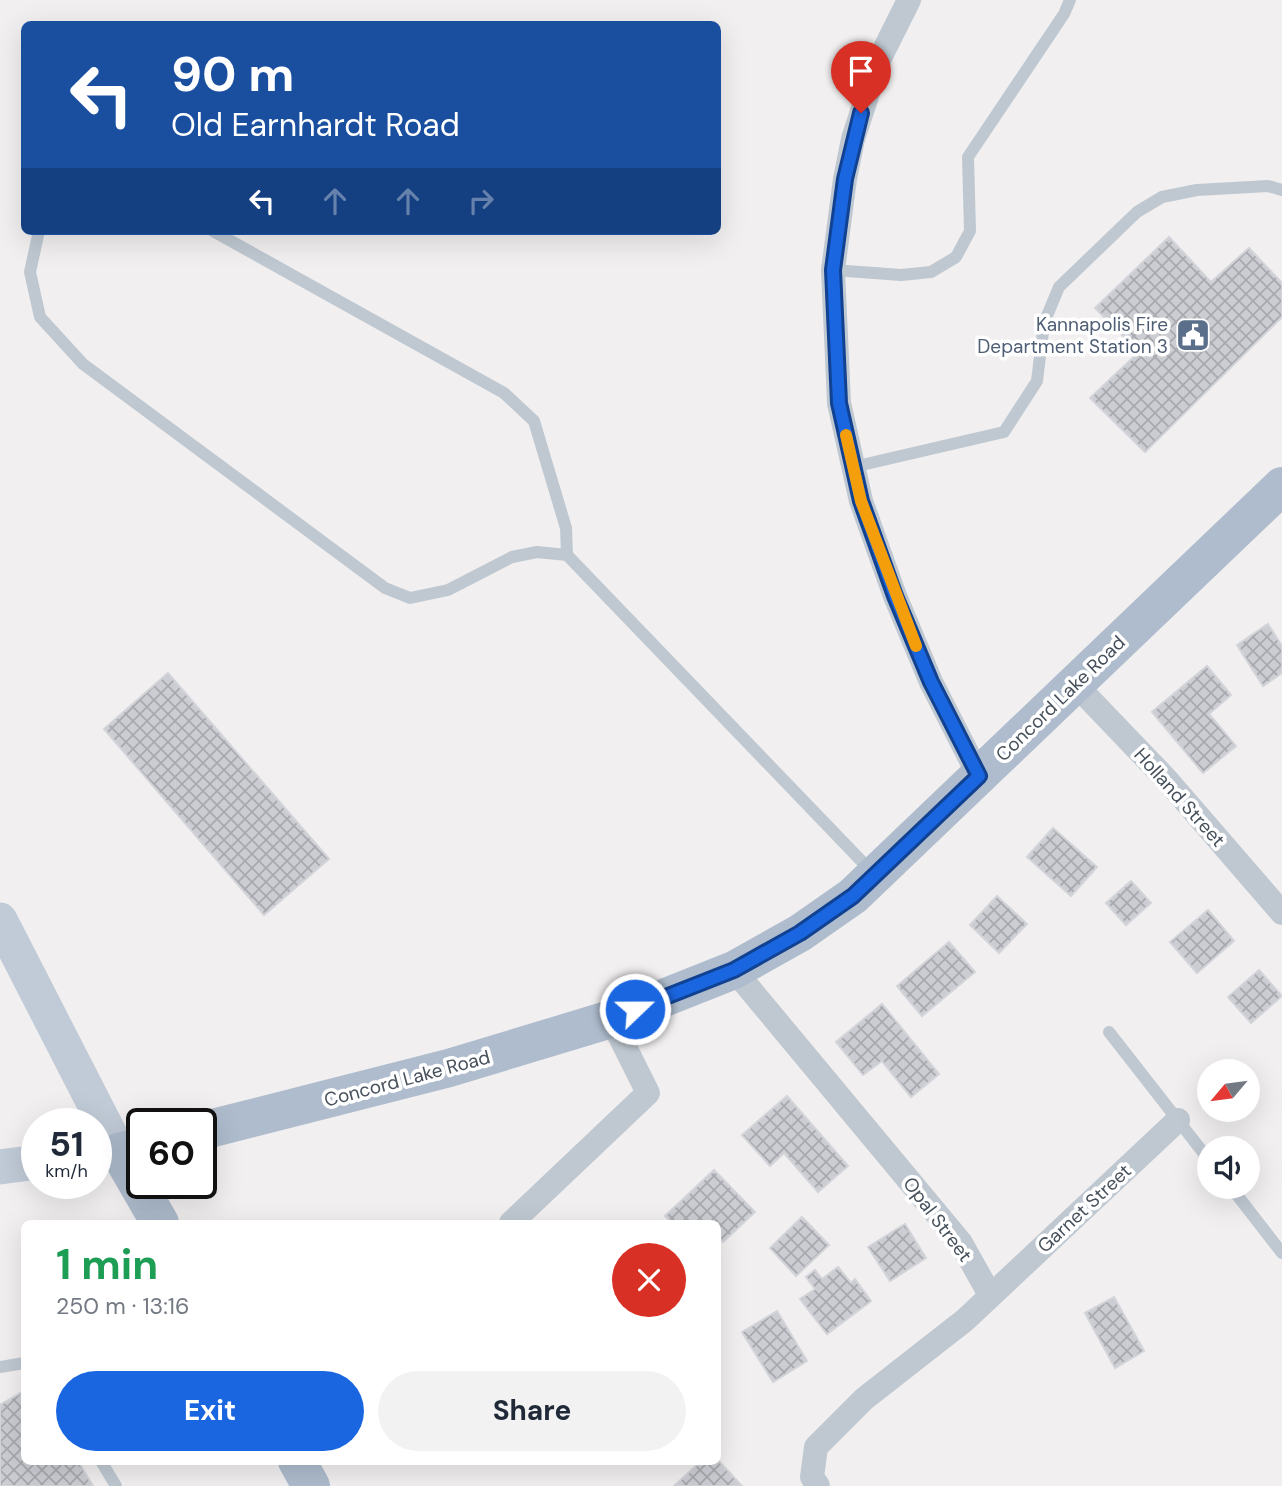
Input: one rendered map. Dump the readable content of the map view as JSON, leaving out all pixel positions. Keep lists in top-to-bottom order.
{
  "streets": {
    "main road": ["Concord Lake Road"],
    "street": ["Holland Street", "Garnet Street", "Opal Street"]
  },
  "crossings": [
    ["Concord Lake Road", "Holland Street"],
    ["Concord Lake Road", "Opal Street"],
    ["Garnet Street", "Opal Street"]
  ],
  "places": {
    "public building": ["Kannapolis Fire Department Station 3"]
  },
  "north": "bottom left",
  "page": {
    "turn": ["90 m", "Old Earnhardt Road"],
    "speed": "51 km/h",
    "limit": "60",
    "heading": ["1 min", "250 m · 13:16"],
    "buttons": ["Exit", "Share"]
  }
}
